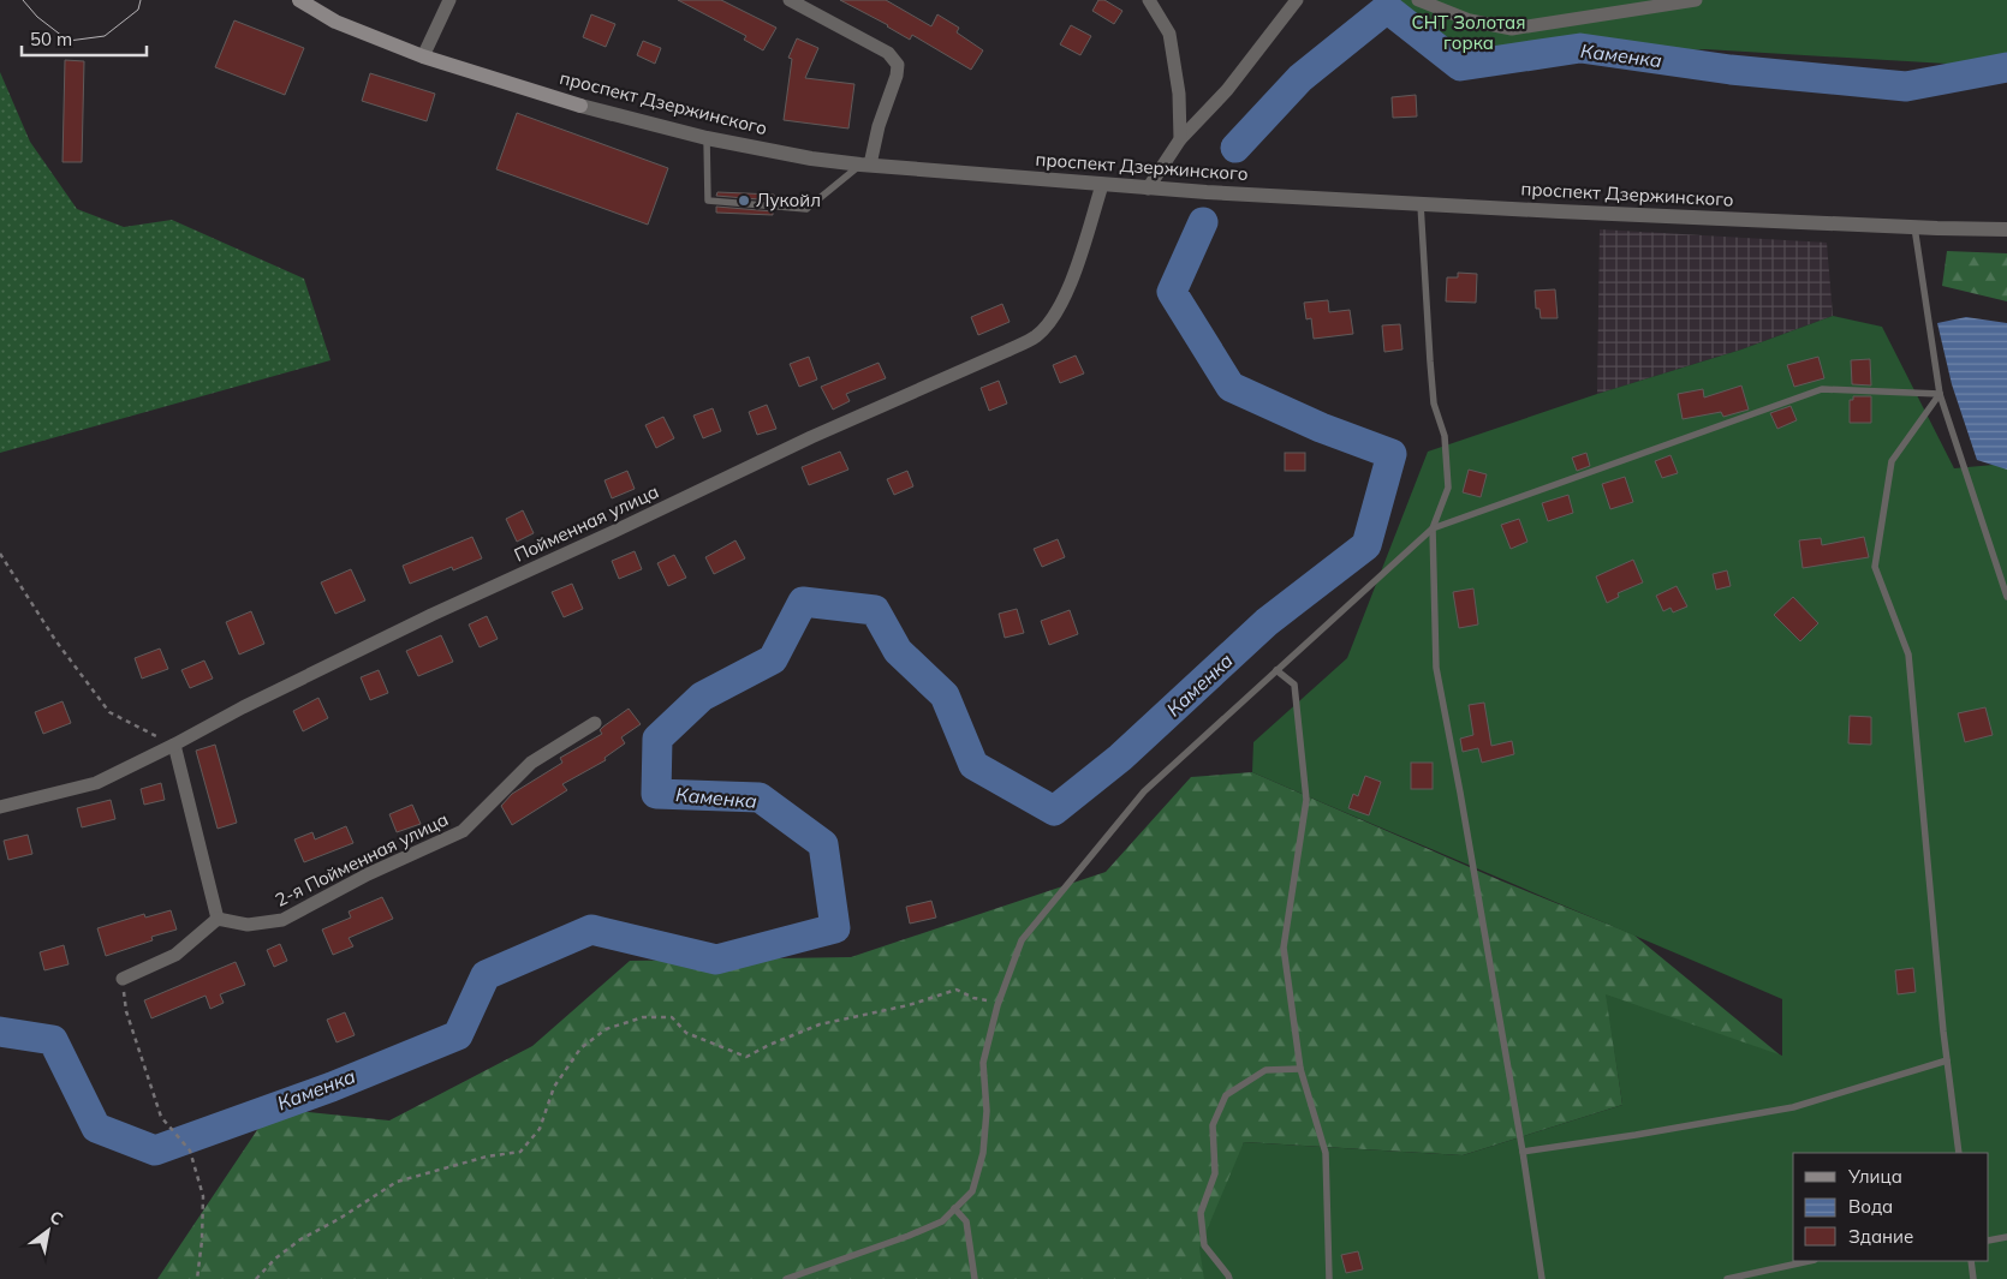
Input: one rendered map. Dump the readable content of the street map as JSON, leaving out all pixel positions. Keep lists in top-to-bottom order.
{
  "streets": {
    "main road": ["проспект Дзержинского"],
    "street": ["Пойменная улица", "2-я Пойменная улица"]
  },
  "crossings": [
    ["проспект Дзержинского", "Пойменная улица"]
  ],
  "water": ["Каменка"],
  "parks": ["СНТ Золотая горка"],
  "places": ["Лукойл"],
  "legend": ["Улица", "Вода", "Здание"],
  "scale_bar": "50 m",
  "north": "top right"
}
